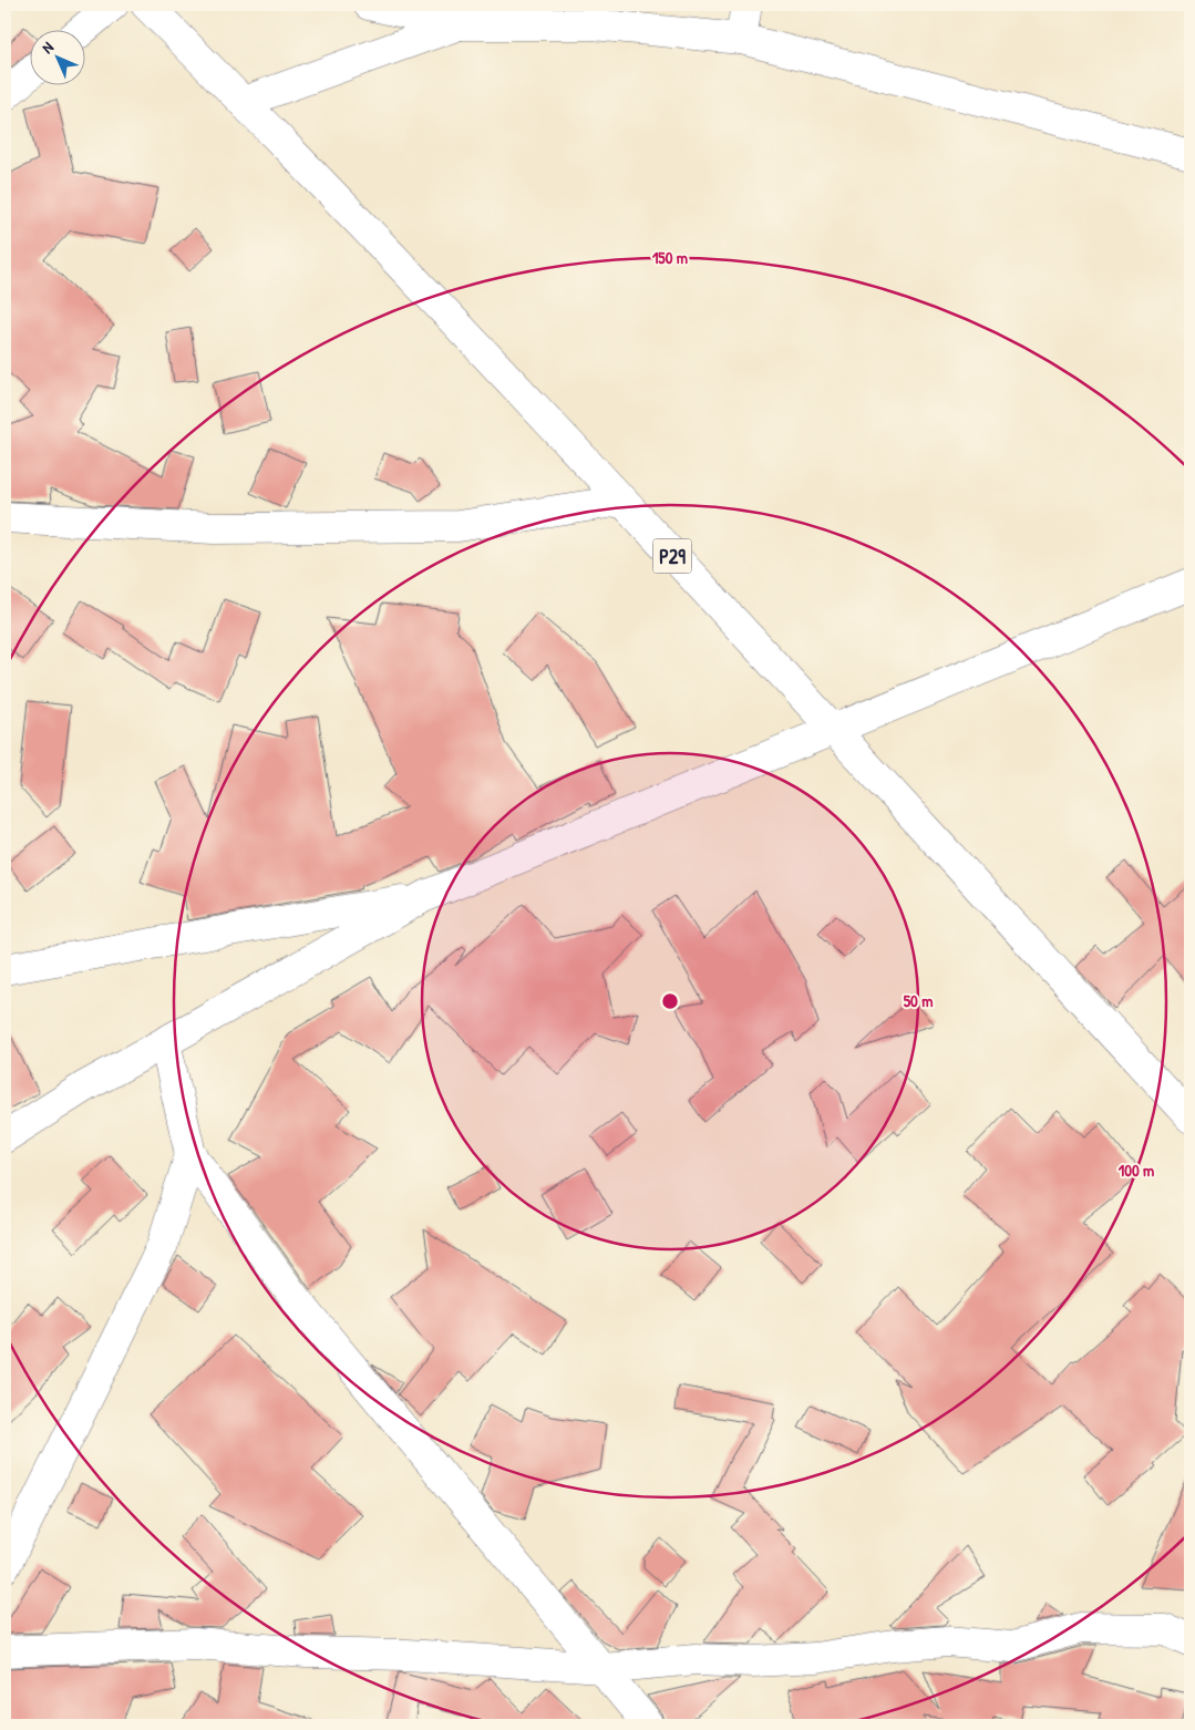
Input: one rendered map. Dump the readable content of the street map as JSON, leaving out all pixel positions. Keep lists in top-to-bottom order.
{
  "streets": {
    "street": ["P29"]
  },
  "north": "top left",
  "rings": ["150 m", "50 m", "100 m"]
}
